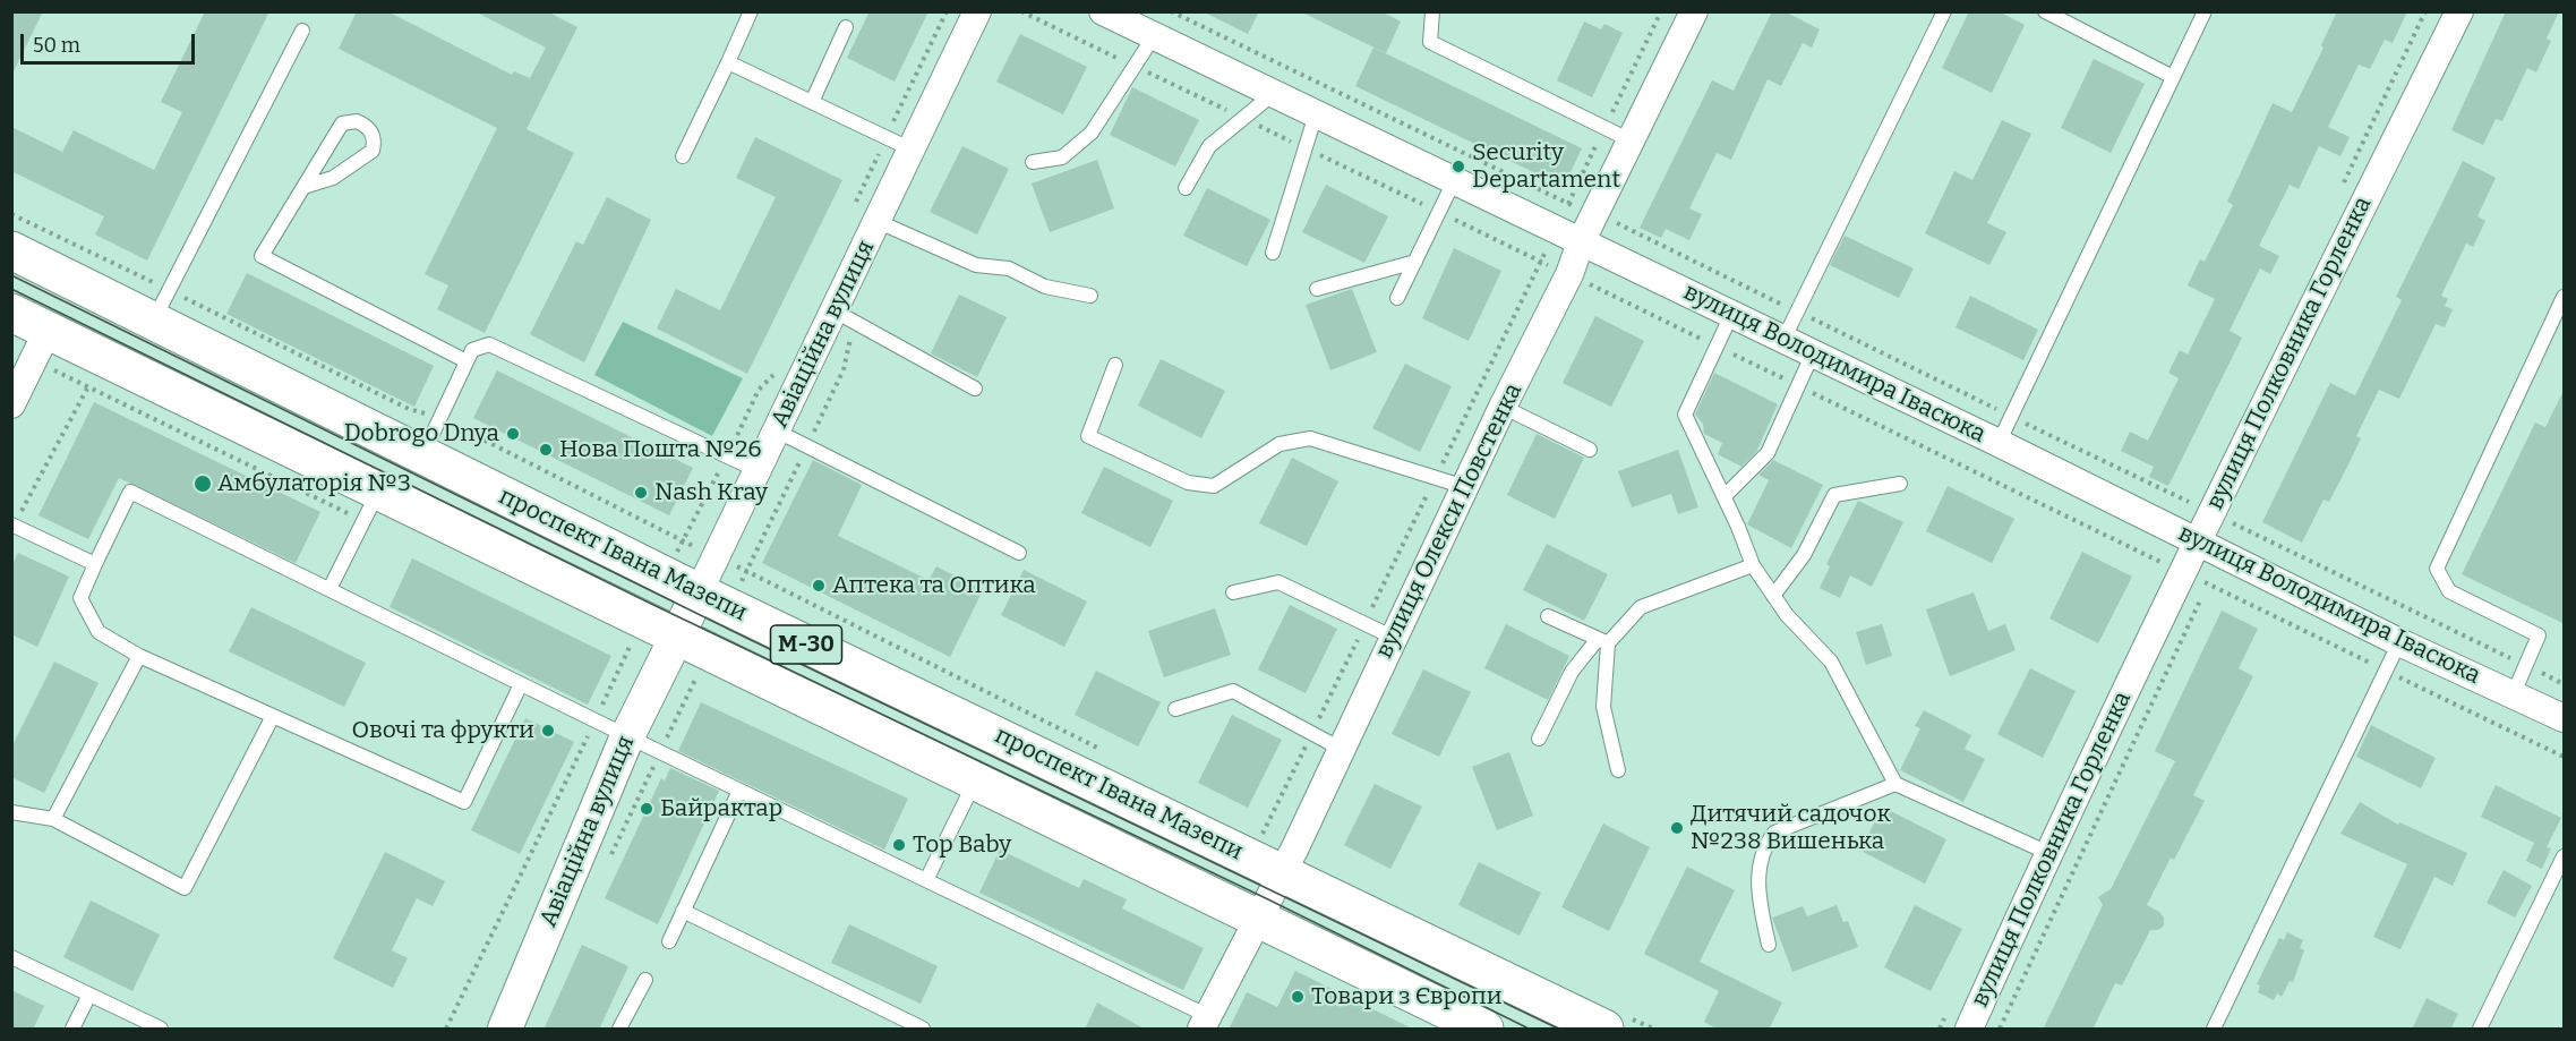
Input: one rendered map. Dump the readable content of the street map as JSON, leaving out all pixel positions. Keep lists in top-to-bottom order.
{
  "streets": {
    "highway": ["проспект Івана Мазепи", "М-30"],
    "street": [
      "Авіаційна вулиця",
      "вулиця Полковника Горленка",
      "вулиця Володимира Івасюка",
      "вулиця Олекси Повстенка"
    ]
  },
  "crossings": [
    ["Авіаційна вулиця", "проспект Івана Мазепи"],
    ["Авіаційна вулиця", "М-30"],
    ["вулиця Полковника Горленка", "вулиця Володимира Івасюка"],
    ["вулиця Володимира Івасюка", "вулиця Олекси Повстенка"],
    ["вулиця Олекси Повстенка", "проспект Івана Мазепи"],
    ["вулиця Олекси Повстенка", "М-30"]
  ],
  "places": [
    "Security Departament",
    "Dobrogo Dnya",
    "Нова Пошта №26",
    "Амбулаторія №3",
    "Nash Kray",
    "Аптека та Оптика",
    "Овочі та фрукти",
    "Байрактар",
    "Дитячий садочок №238 Вишенька",
    "Top Baby",
    "Товари з Європи"
  ],
  "scale_bar": "50 m"
}
